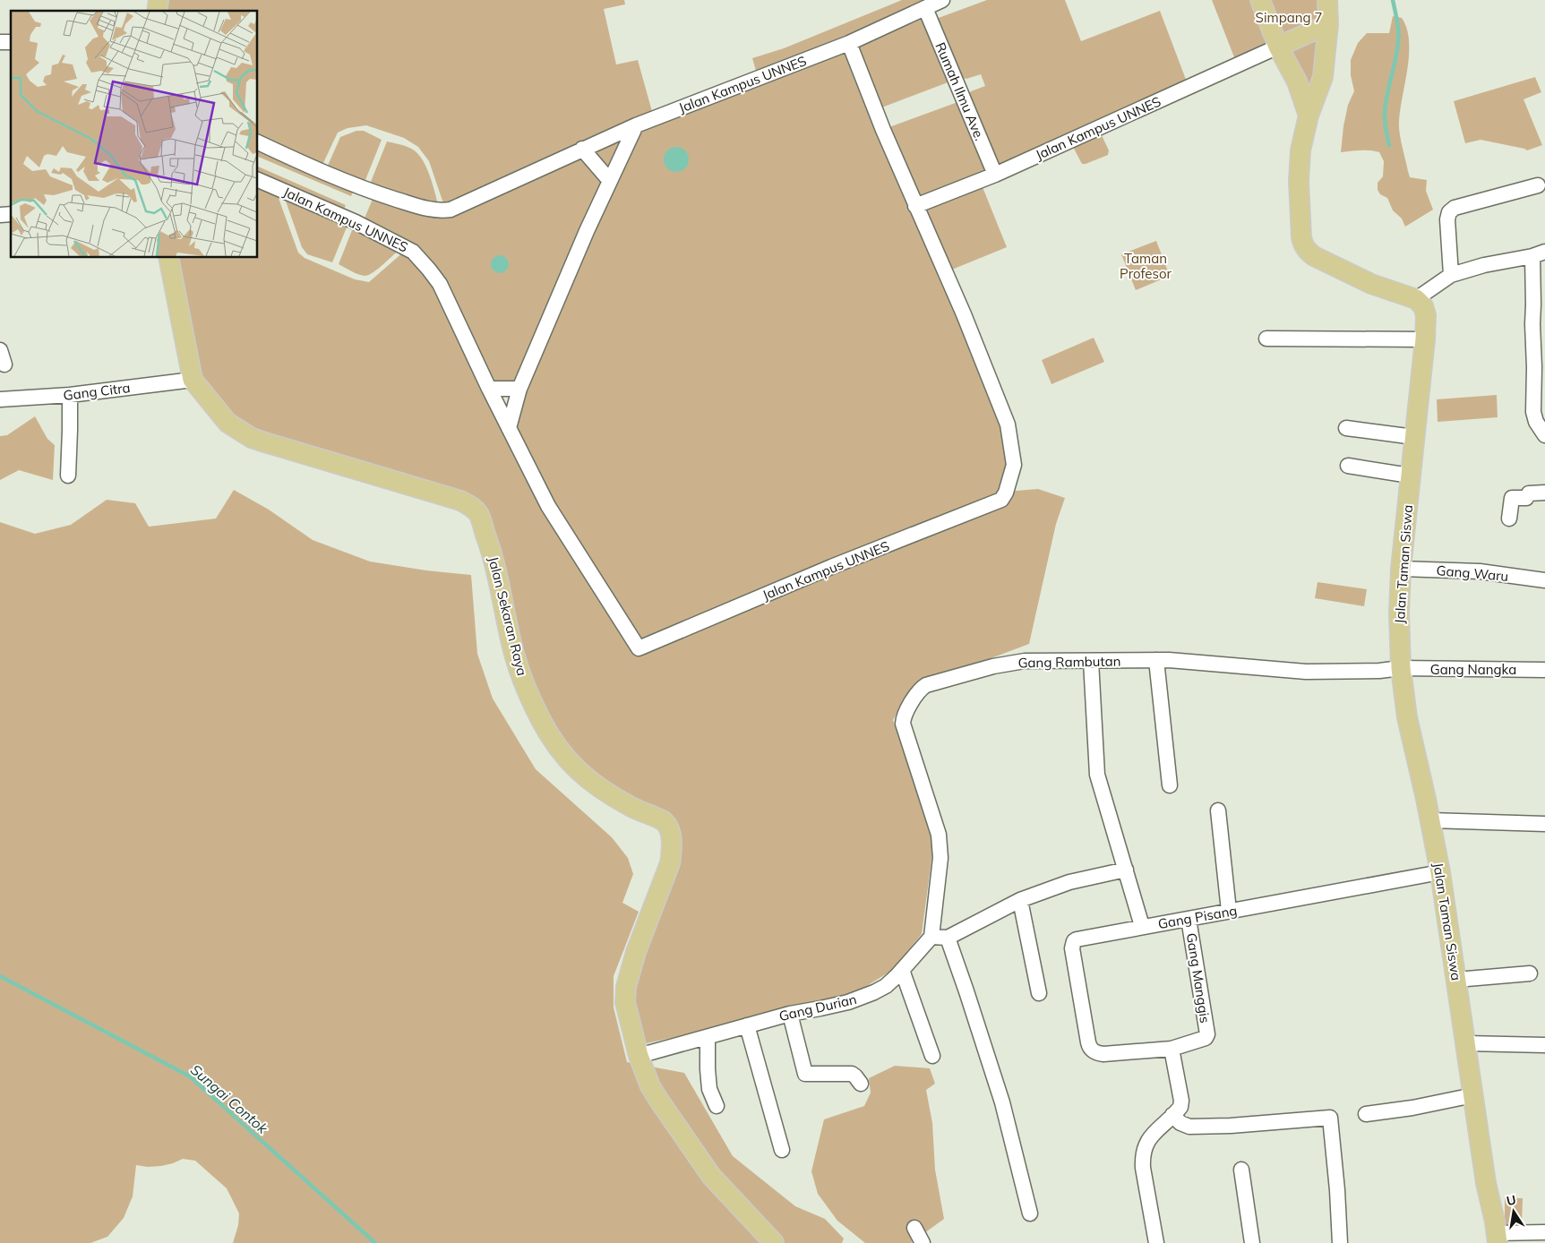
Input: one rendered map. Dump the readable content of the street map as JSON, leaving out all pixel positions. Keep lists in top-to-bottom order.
{
  "streets": {
    "main road": ["Jalan Taman Siswa", "Jalan Sekaran Raya"],
    "street": [
      "Jalan Kampus UNNES",
      "Rumah Ilmu Ave.",
      "Gang Citra",
      "Gang Waru",
      "Gang Rambutan",
      "Gang Nangka",
      "Gang Pisang",
      "Gang Manggis",
      "Gang Durian"
    ]
  },
  "crossings": [
    ["Jalan Kampus UNNES", "Rumah Ilmu Ave."],
    ["Gang Citra", "Jalan Sekaran Raya"],
    ["Jalan Taman Siswa", "Gang Waru"],
    ["Jalan Taman Siswa", "Gang Rambutan"],
    ["Jalan Taman Siswa", "Gang Nangka"],
    ["Jalan Taman Siswa", "Gang Pisang"],
    ["Jalan Sekaran Raya", "Gang Durian"],
    ["Gang Rambutan", "Gang Nangka"],
    ["Gang Rambutan", "Gang Pisang"],
    ["Gang Rambutan", "Gang Durian"],
    ["Gang Pisang", "Gang Manggis"]
  ],
  "water": ["Sungai Contok"],
  "parks": ["Simpang 7", "Taman Profesor"],
  "north": "top"
}
